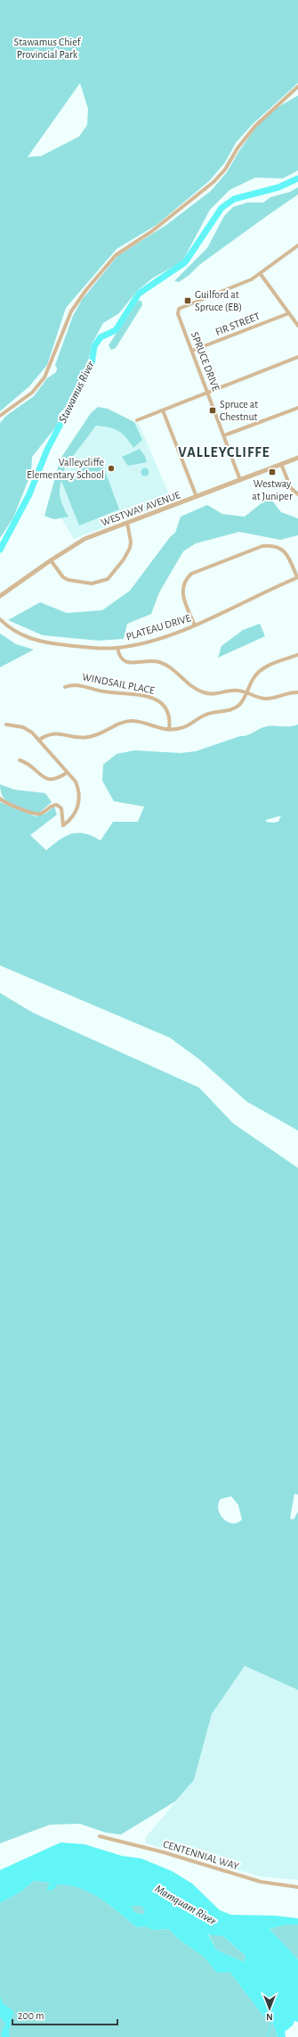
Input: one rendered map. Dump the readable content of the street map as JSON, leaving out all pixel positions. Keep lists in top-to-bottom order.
{
  "streets": {
    "street": [
      "FIR STREET",
      "SPRUCE DRIVE",
      "WESTWAY AVENUE",
      "PLATEAU DRIVE",
      "WINDSAIL PLACE",
      "CENTENNIAL WAY"
    ]
  },
  "crossings": [
    ["FIR STREET", "SPRUCE DRIVE"],
    ["SPRUCE DRIVE", "WESTWAY AVENUE"]
  ],
  "districts": ["VALLEYCLIFFE"],
  "water": ["Stawamus River", "Mamquam River"],
  "parks": ["Stawamus Chief Provincial Park"],
  "places": {
    "transit": ["Guilford at Spruce (EB)", "Spruce at Chestnut", "Westway at Juniper"],
    "other": ["Valleycliffe Elementary School"]
  },
  "scale_bar": "200 m",
  "north": "bottom"
}
